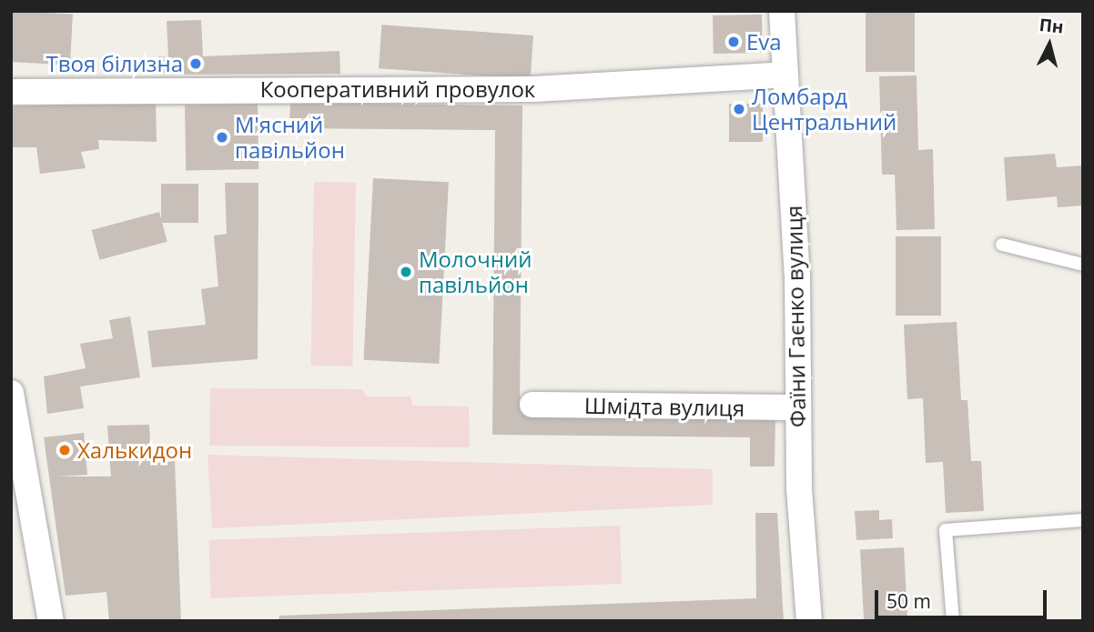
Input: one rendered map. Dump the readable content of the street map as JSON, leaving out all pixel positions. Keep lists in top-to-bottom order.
{
  "streets": {
    "street": ["Кооперативний провулок", "Фаїни Гаєнко вулиця", "Шмідта вулиця"]
  },
  "crossings": [
    ["Кооперативний провулок", "Фаїни Гаєнко вулиця"],
    ["Фаїни Гаєнко вулиця", "Шмідта вулиця"]
  ],
  "places": [
    "Eva",
    "Твоя білизна",
    "Ломбард Центральний",
    "М'ясний павільйон",
    "Молочний павільйон",
    "Халькидон"
  ],
  "scale_bar": "50 m",
  "north": "top"
}
